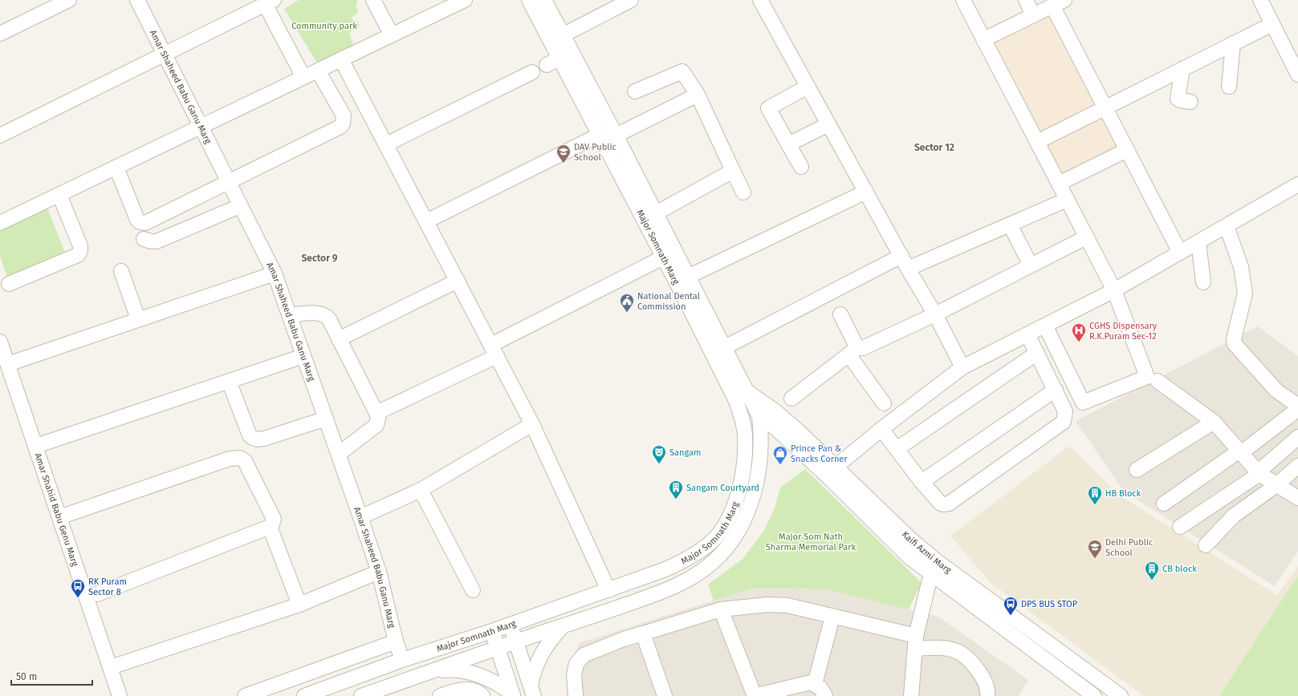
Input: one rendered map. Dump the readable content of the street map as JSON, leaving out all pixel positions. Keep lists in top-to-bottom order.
{
  "streets": {
    "street": [
      "Amar Shaheed Babu Ganu Marg",
      "Major Somnath Marg",
      "Amar Shahid Babu Genu Marg",
      "Kaifi Azmi Marg"
    ]
  },
  "crossings": [
    ["Amar Shaheed Babu Ganu Marg", "Major Somnath Marg"],
    ["Major Somnath Marg", "Kaifi Azmi Marg"]
  ],
  "districts": ["Sector 12", "Sector 9"],
  "parks": ["Community park", "Major Som Nath Sharma Memorial Park"],
  "places": {
    "school or university": ["DAV Public School", "Delhi Public School"],
    "public building": ["National Dental Commission"],
    "hospital": ["CGHS Dispensary R.K.Puram Sec-12"],
    "theatre": ["Sangam"],
    "shop": ["Prince Pan & Snacks Corner"],
    "building": ["Sangam Courtyard", "HB Block", "CB block"],
    "bus stop": ["RK Puram Sector 8", "DPS BUS STOP"]
  },
  "scale_bar": "50 m"
}
